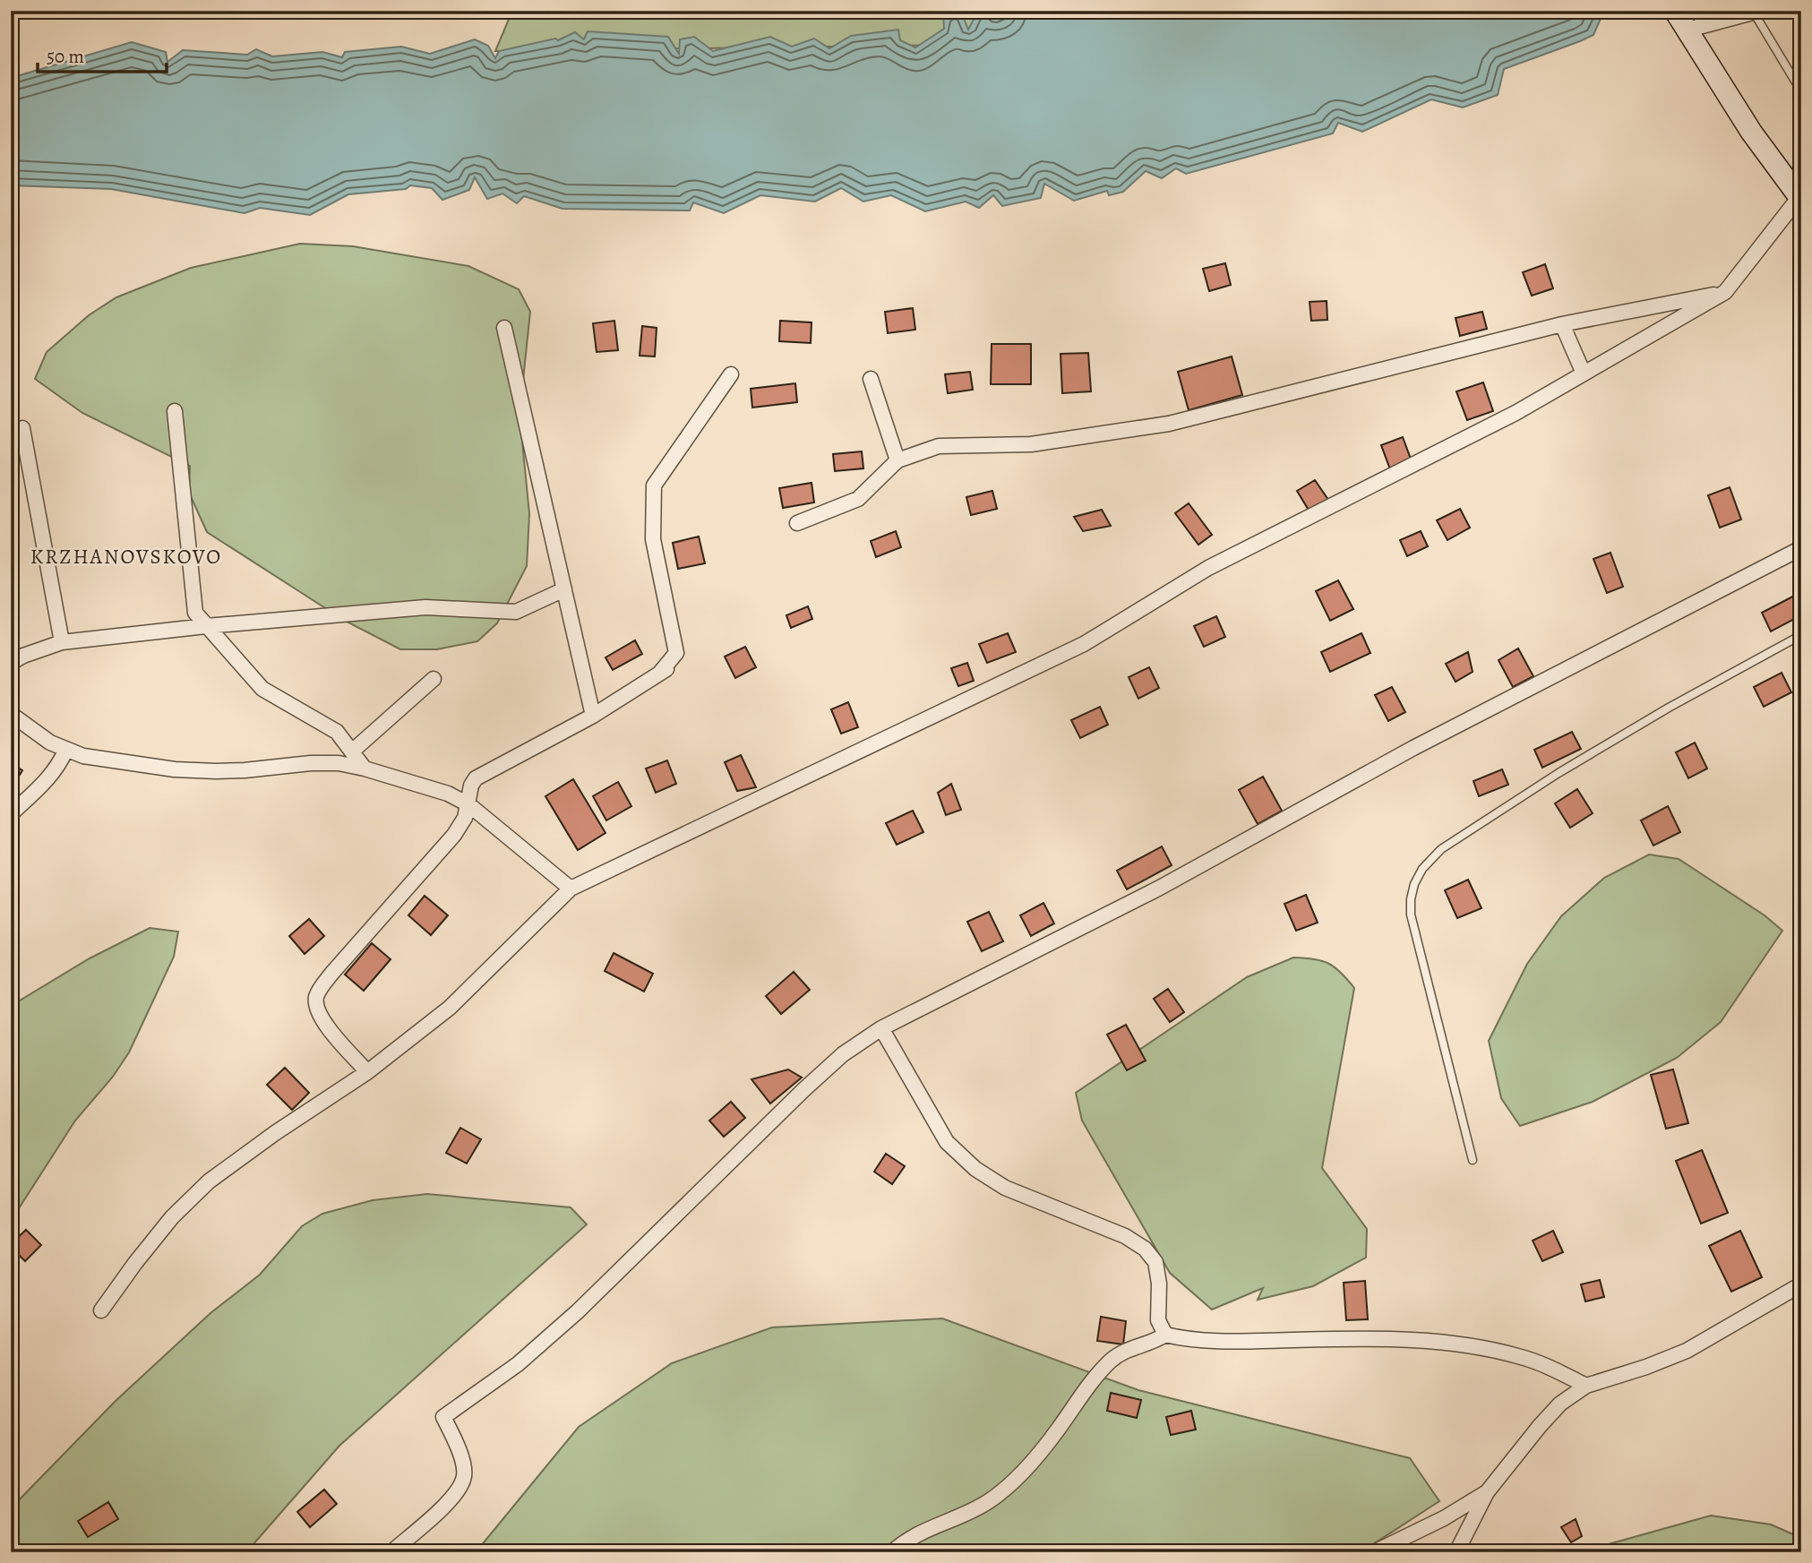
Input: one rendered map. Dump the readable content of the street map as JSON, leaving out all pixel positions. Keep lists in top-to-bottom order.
{
  "districts": ["KRZHANOVSKOVO"],
  "scale_bar": "50 m"
}
